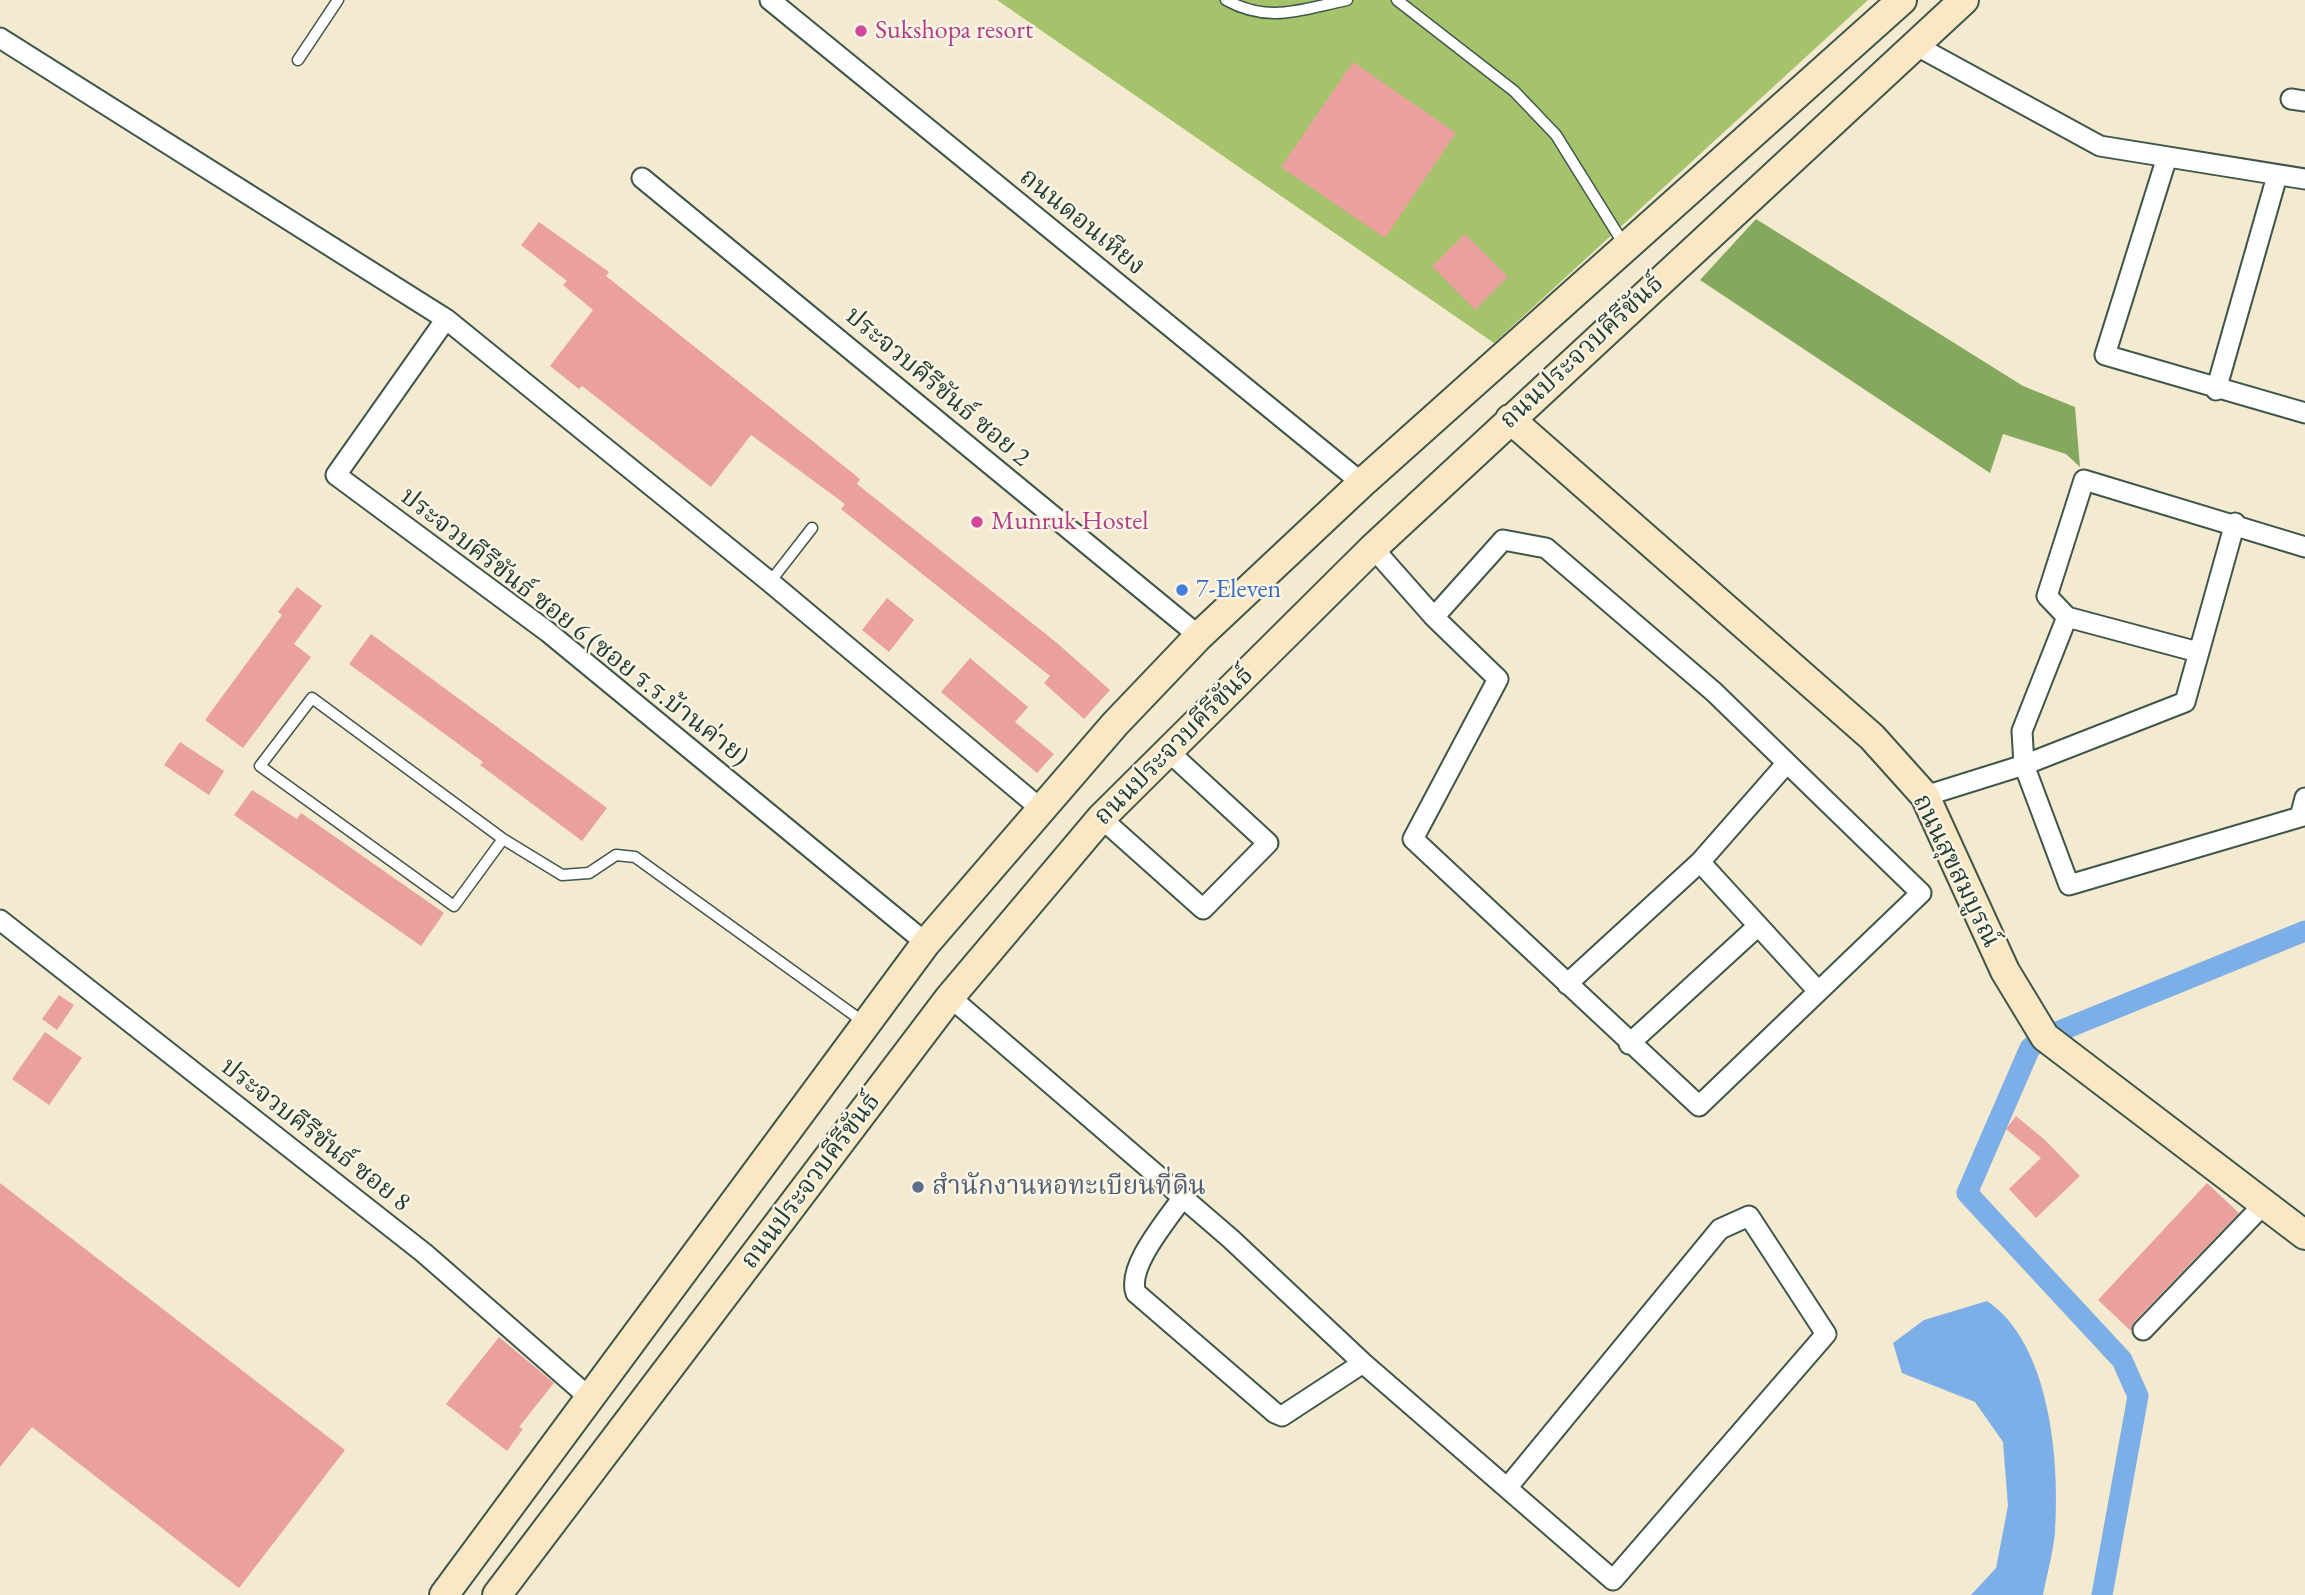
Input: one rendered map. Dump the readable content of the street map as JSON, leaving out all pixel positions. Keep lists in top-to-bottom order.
{
  "streets": {
    "main road": ["ถนนประจวบคีรีขันธ์", "ถนนสุขสมบูรณ์"],
    "street": [
      "ถนนดอนเหียง",
      "ประจวบคีรีขันธ์ ซอย 2",
      "ประจวบคีรีขันธ์ ซอย 6 (ซอย ร.ร.บ้านค่าย)",
      "ประจวบคีรีขันธ์ ซอย 8"
    ]
  },
  "crossings": [
    ["ถนนดอนเหียง", "ถนนประจวบคีรีขันธ์"],
    ["ถนนประจวบคีรีขันธ์", "ประจวบคีรีขันธ์ ซอย 2"],
    ["ถนนประจวบคีรีขันธ์", "ประจวบคีรีขันธ์ ซอย 6 (ซอย ร.ร.บ้านค่าย)"],
    ["ถนนประจวบคีรีขันธ์", "ถนนสุขสมบูรณ์"],
    ["ถนนประจวบคีรีขันธ์", "ประจวบคีรีขันธ์ ซอย 8"]
  ],
  "places": [
    "Sukshopa resort",
    "Munruk Hostel",
    "7-Eleven",
    "สำนักงานหอทะเบียนที่ดิน"
  ]
}
